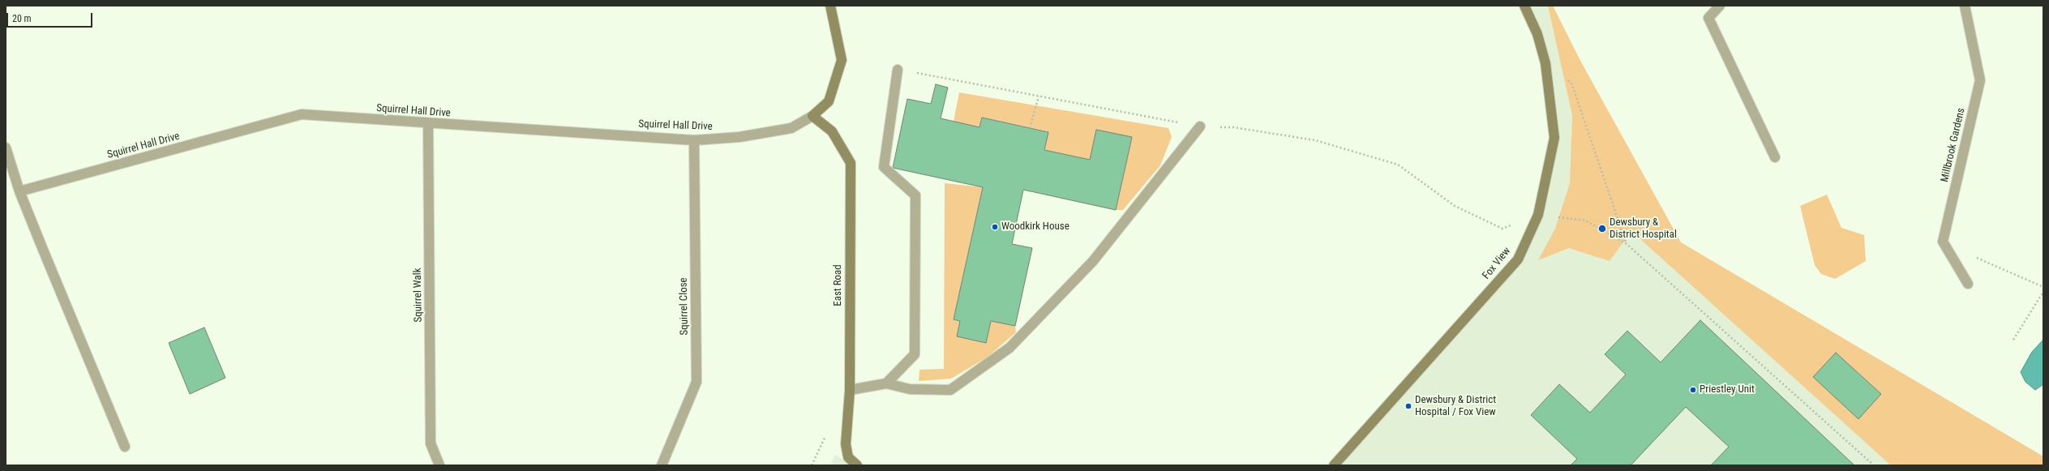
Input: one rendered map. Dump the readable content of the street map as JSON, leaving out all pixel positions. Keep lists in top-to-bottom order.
{
  "streets": {
    "street": [
      "Squirrel Hall Drive",
      "Millbrook Gardens",
      "Fox View",
      "East Road",
      "Squirrel Walk",
      "Squirrel Close"
    ]
  },
  "crossings": [
    ["Squirrel Hall Drive", "East Road"],
    ["Squirrel Hall Drive", "Squirrel Walk"],
    ["Squirrel Hall Drive", "Squirrel Close"]
  ],
  "places": [
    "Woodkirk House",
    "Dewsbury & District Hospital",
    "Priestley Unit",
    "Dewsbury & District Hospital / Fox View"
  ],
  "scale_bar": "20 m"
}
